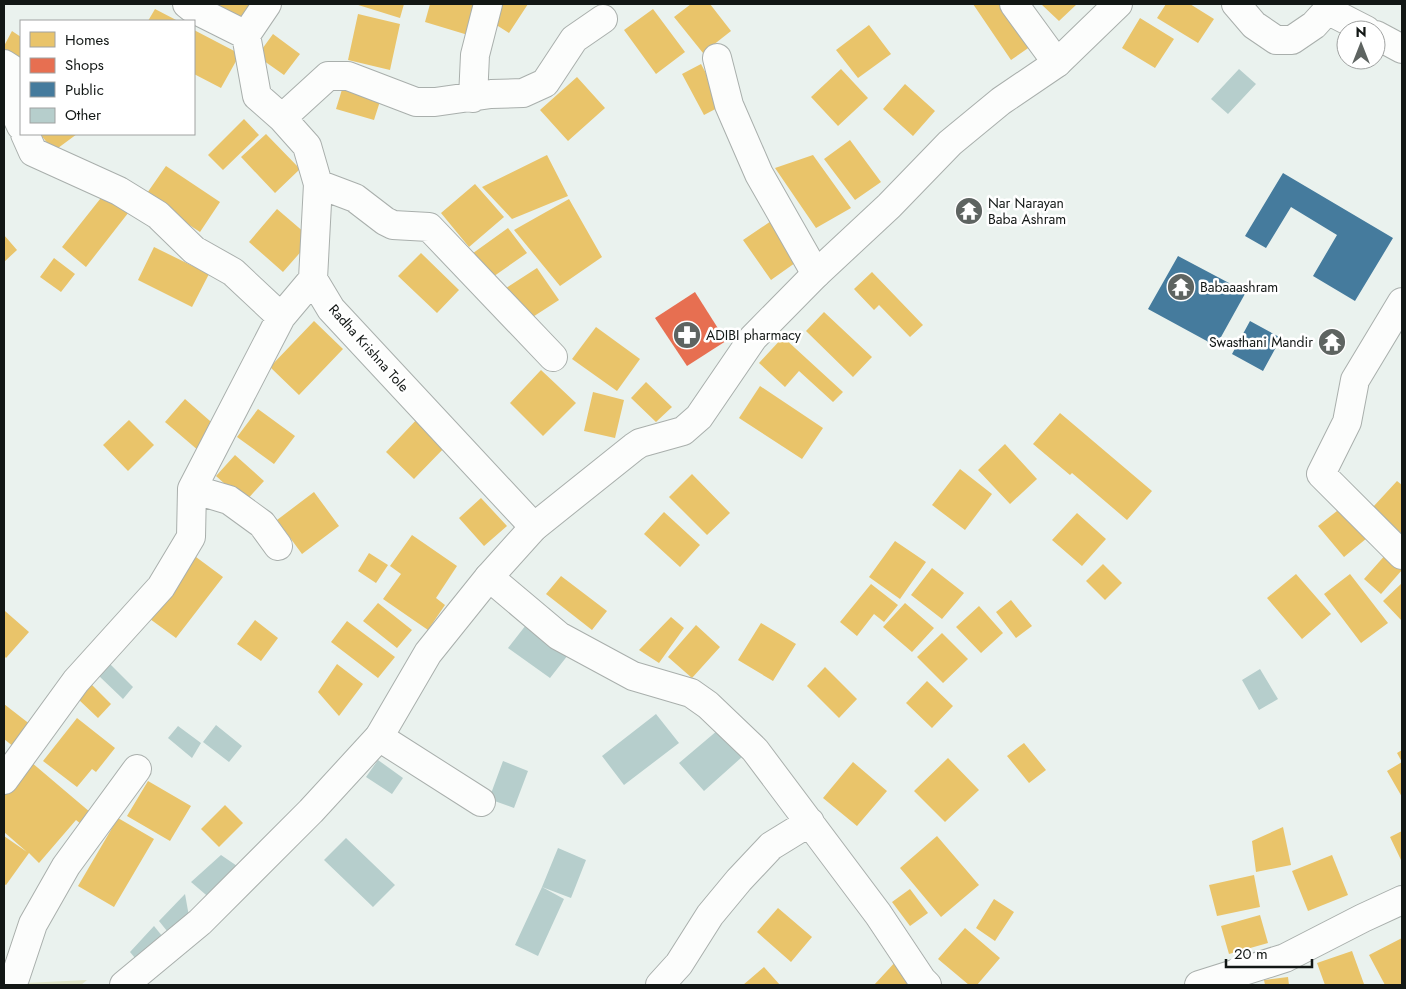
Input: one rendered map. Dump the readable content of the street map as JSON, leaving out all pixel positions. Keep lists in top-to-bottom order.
{
  "streets": {
    "street": ["Radha Krishna Tole"]
  },
  "places": {
    "temple": ["Nar Narayan Baba Ashram", "Babaaashram", "Swasthani Mandir"],
    "pharmacy": ["ADIBI pharmacy"]
  },
  "legend": [
    "Homes",
    "Shops",
    "Public",
    "Other"
  ],
  "scale_bar": "20 m",
  "north": "top"
}
